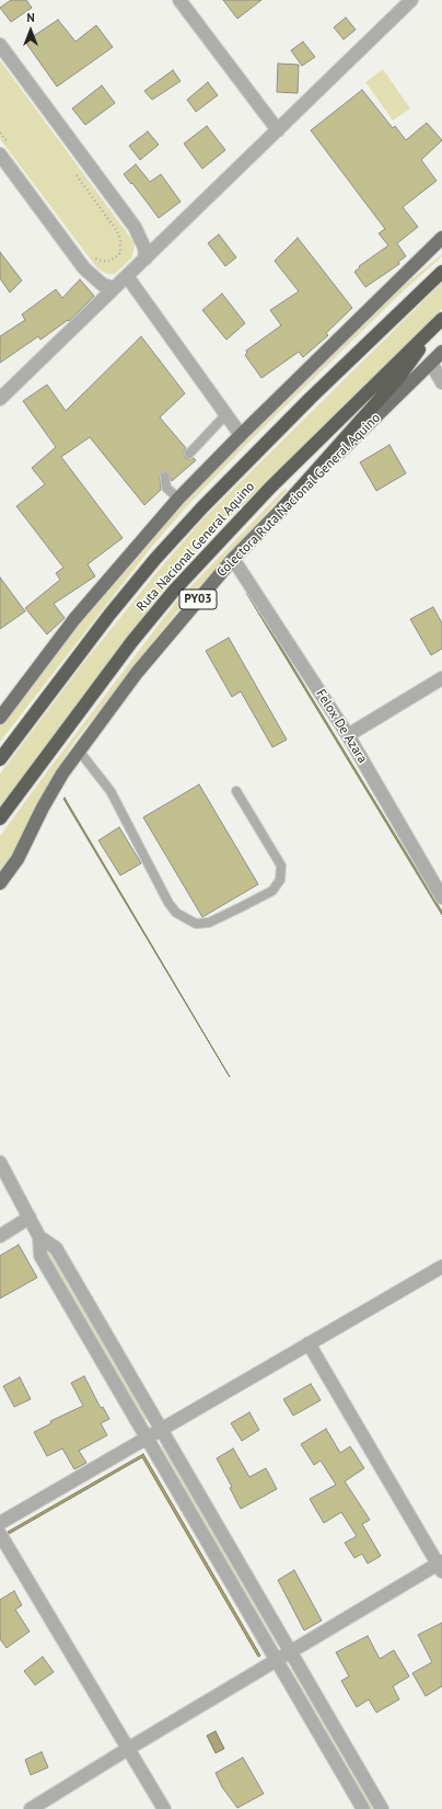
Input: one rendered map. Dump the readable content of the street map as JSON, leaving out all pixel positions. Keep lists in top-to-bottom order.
{
  "streets": {
    "highway": ["Ruta Nacional General Aquino", "PY03"],
    "main road": ["Colectora Ruta Nacional General Aquino"],
    "street": ["Felox De Azara"]
  },
  "crossings": [
    ["Colectora Ruta Nacional General Aquino", "Felox De Azara"]
  ],
  "north": "top"
}
